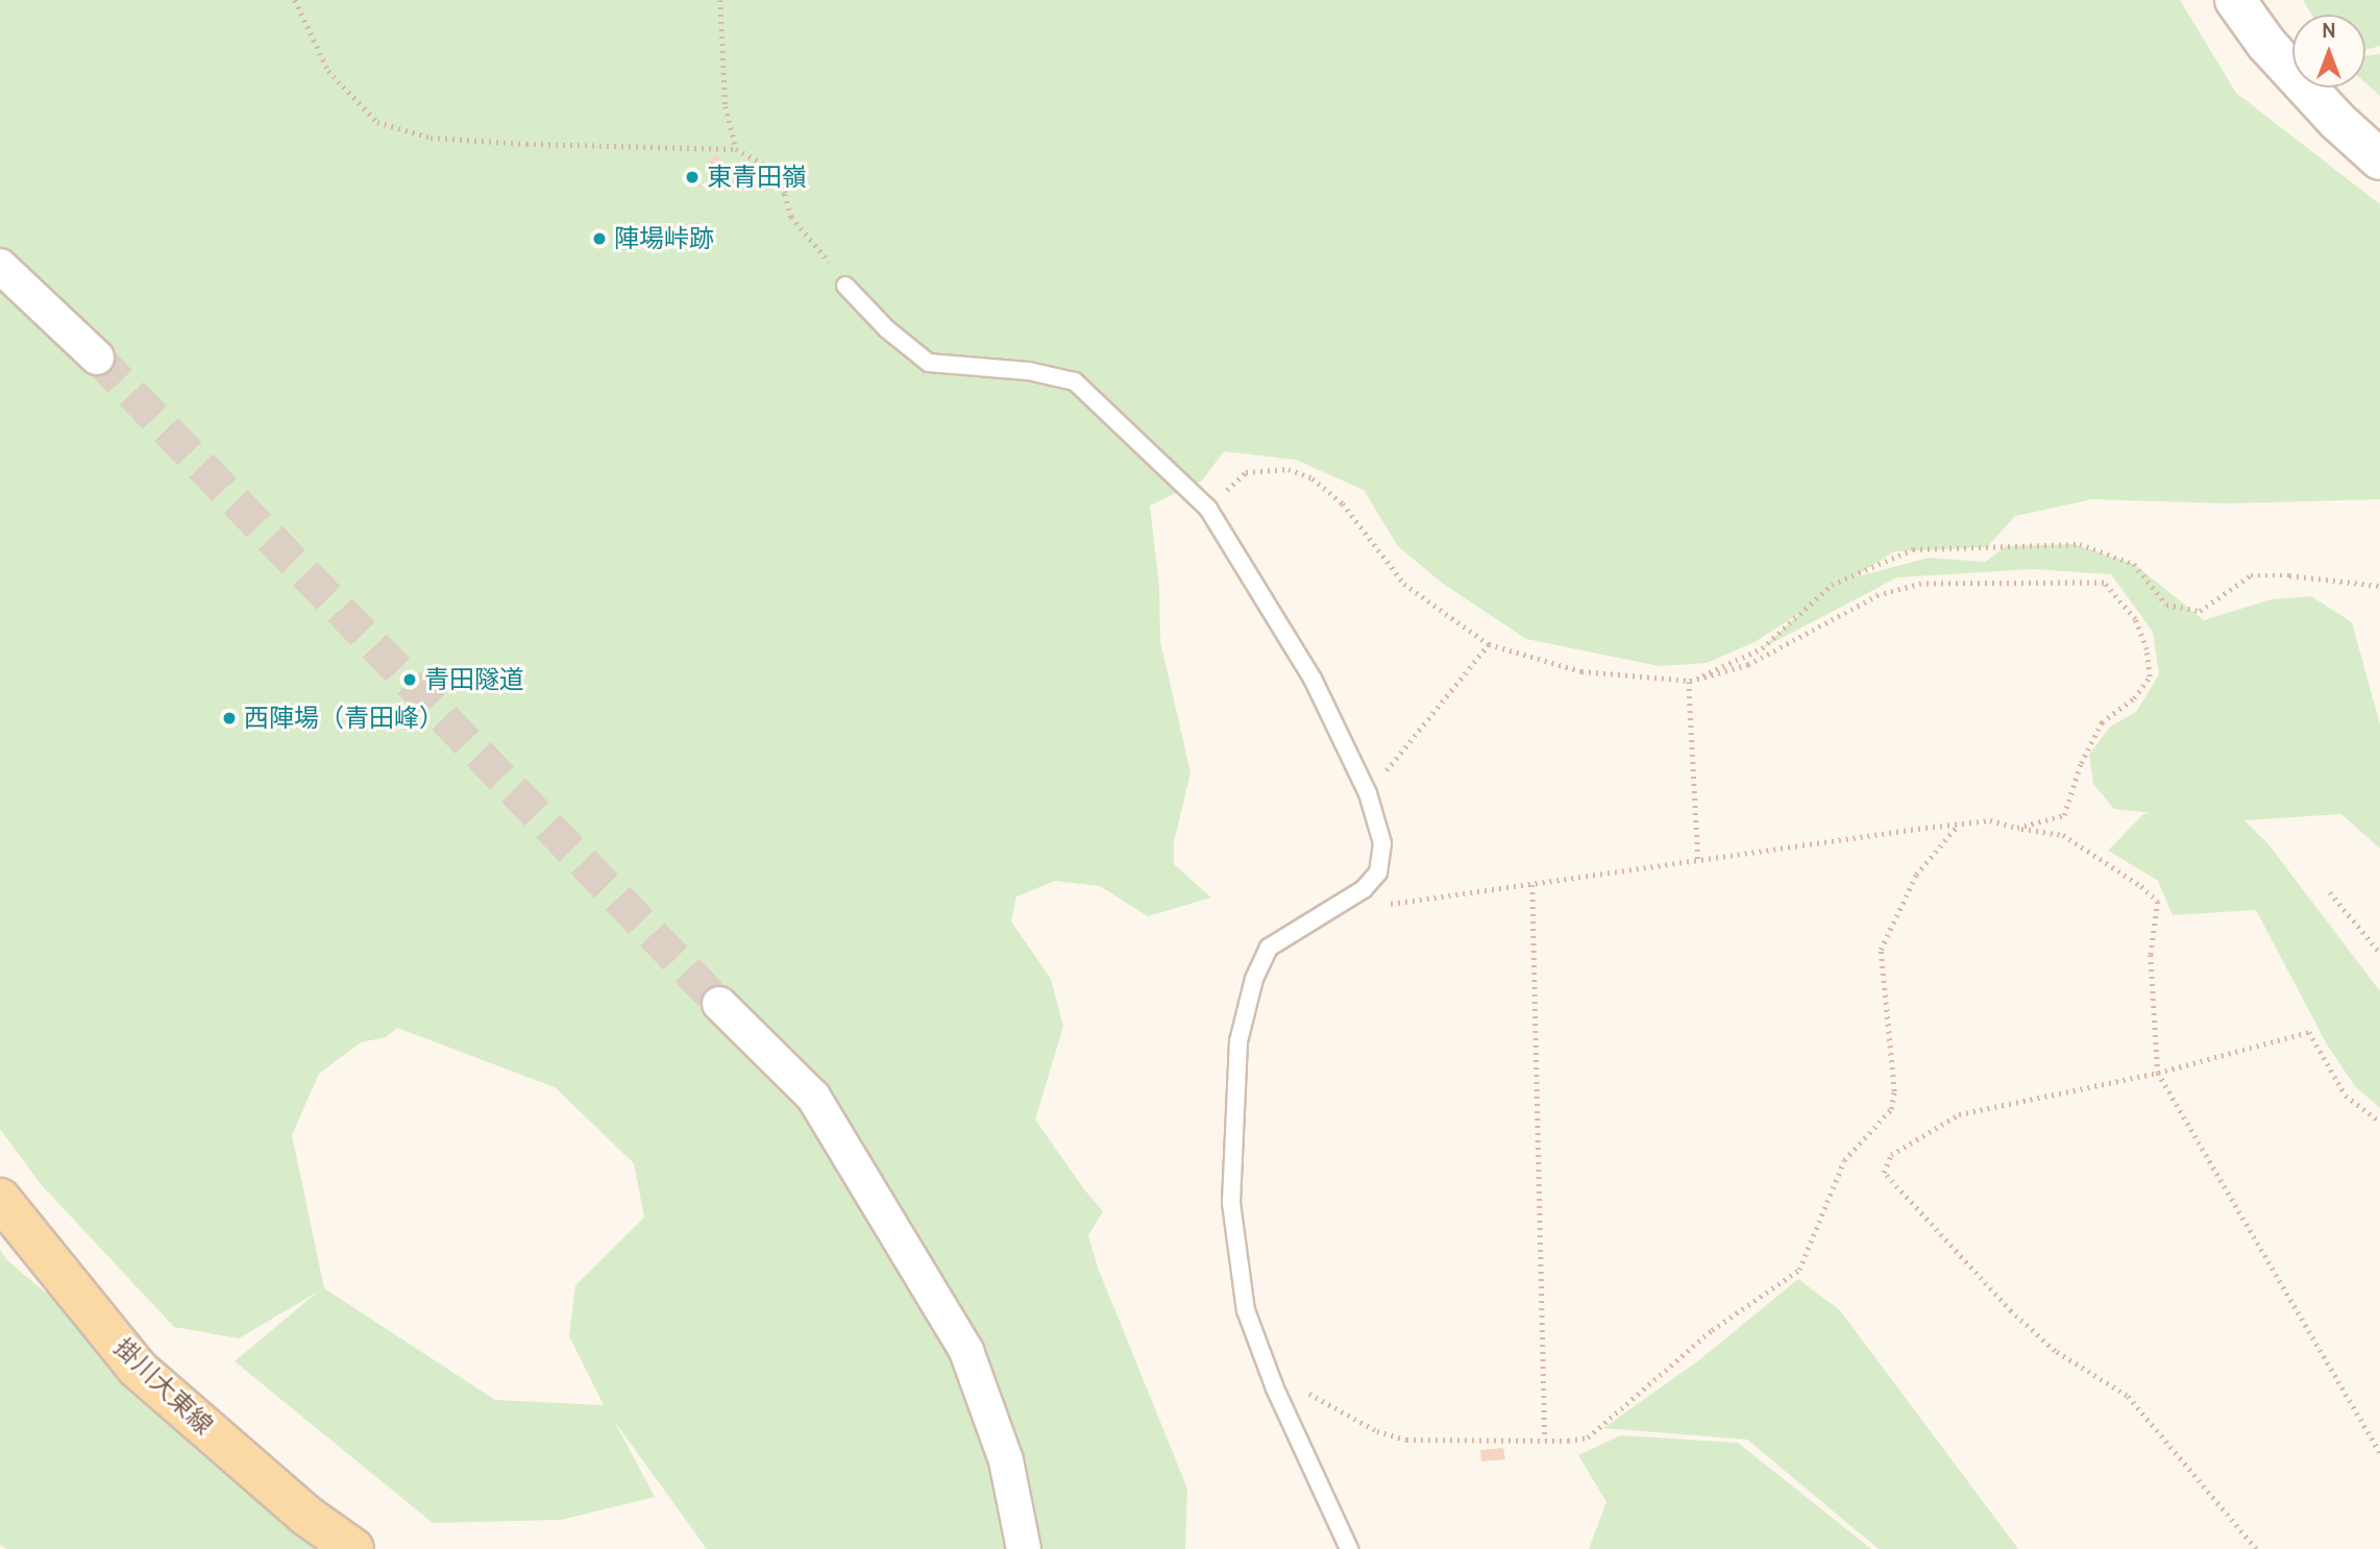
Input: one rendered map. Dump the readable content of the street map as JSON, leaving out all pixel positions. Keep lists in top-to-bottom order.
{
  "streets": {
    "main road": ["掛川大東線"]
  },
  "places": [
    "東青田嶺",
    "陣場峠跡",
    "青田隧道",
    "西陣場（青田峰）"
  ],
  "north": "top"
}
